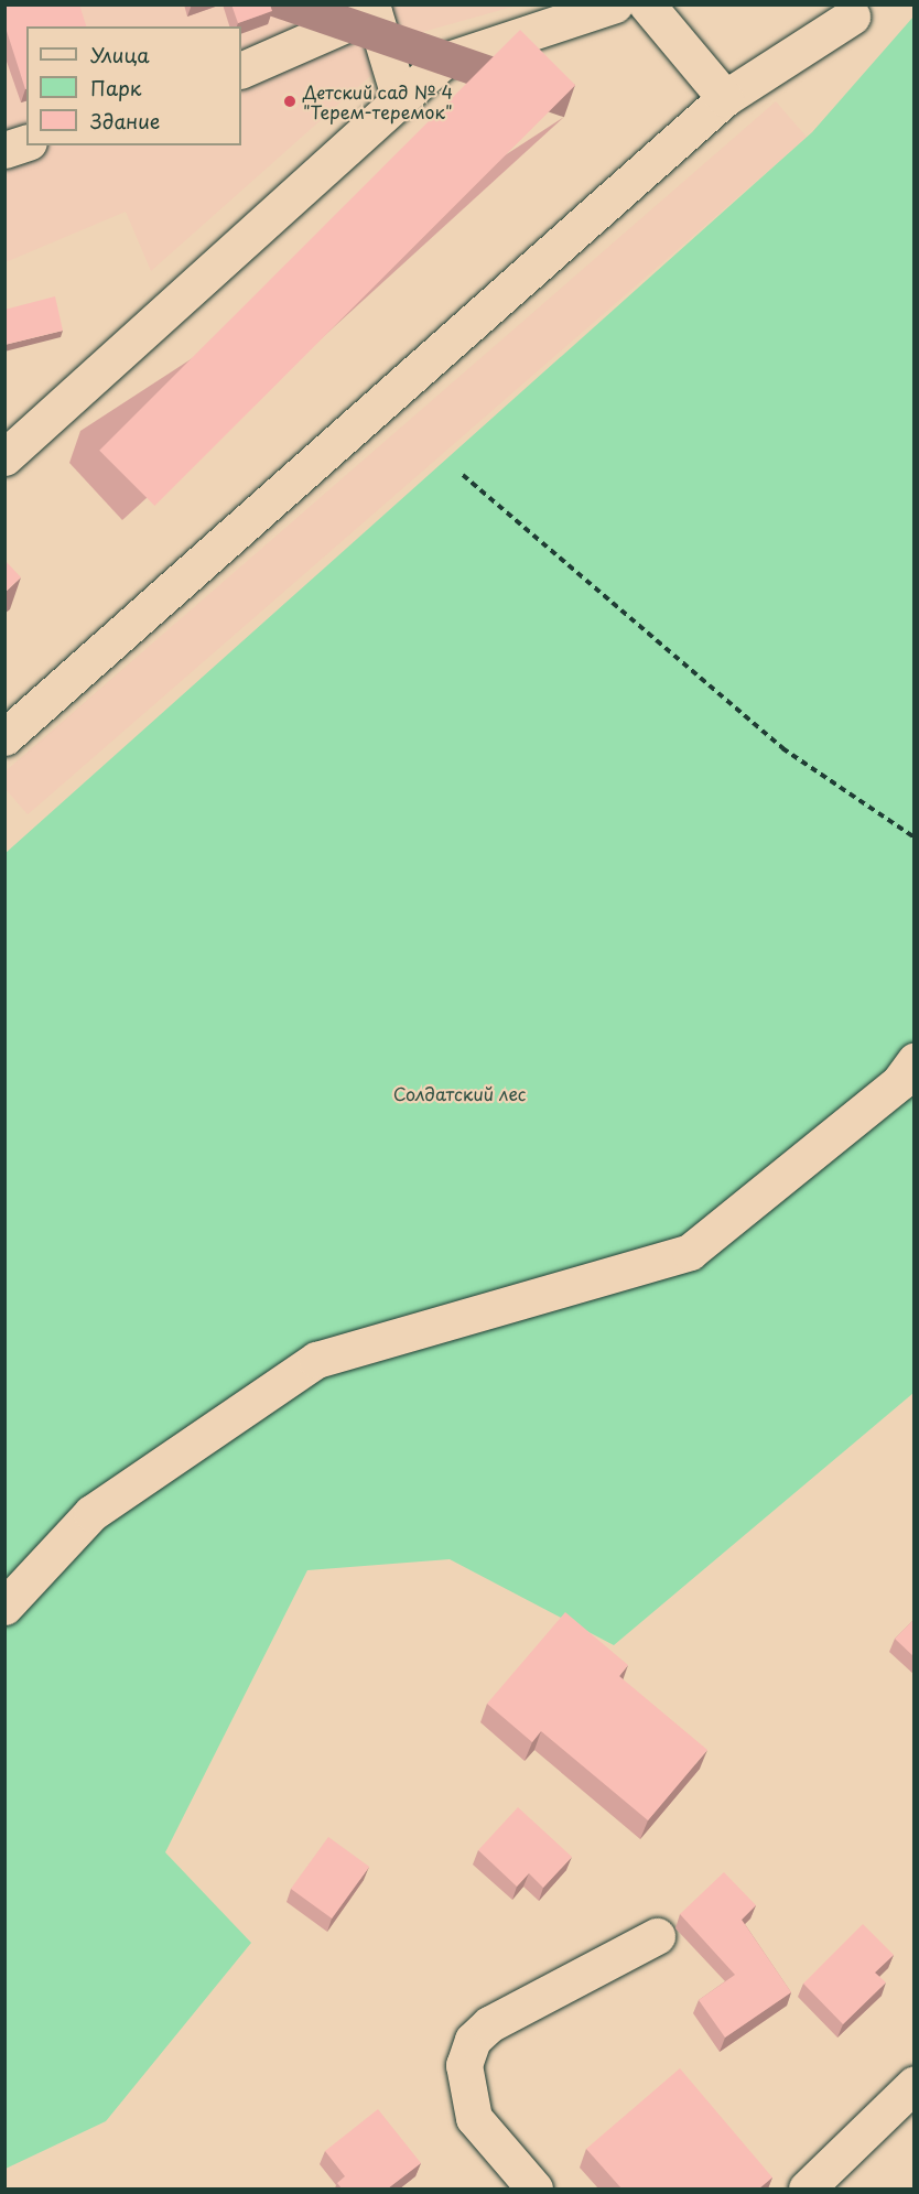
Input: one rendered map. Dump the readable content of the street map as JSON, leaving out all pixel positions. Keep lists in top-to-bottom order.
{
  "parks": ["Солдатский лес"],
  "places": ["Детский сад № 4 \"Терем-теремок\""],
  "legend": ["Улица", "Парк", "Здание"]
}
